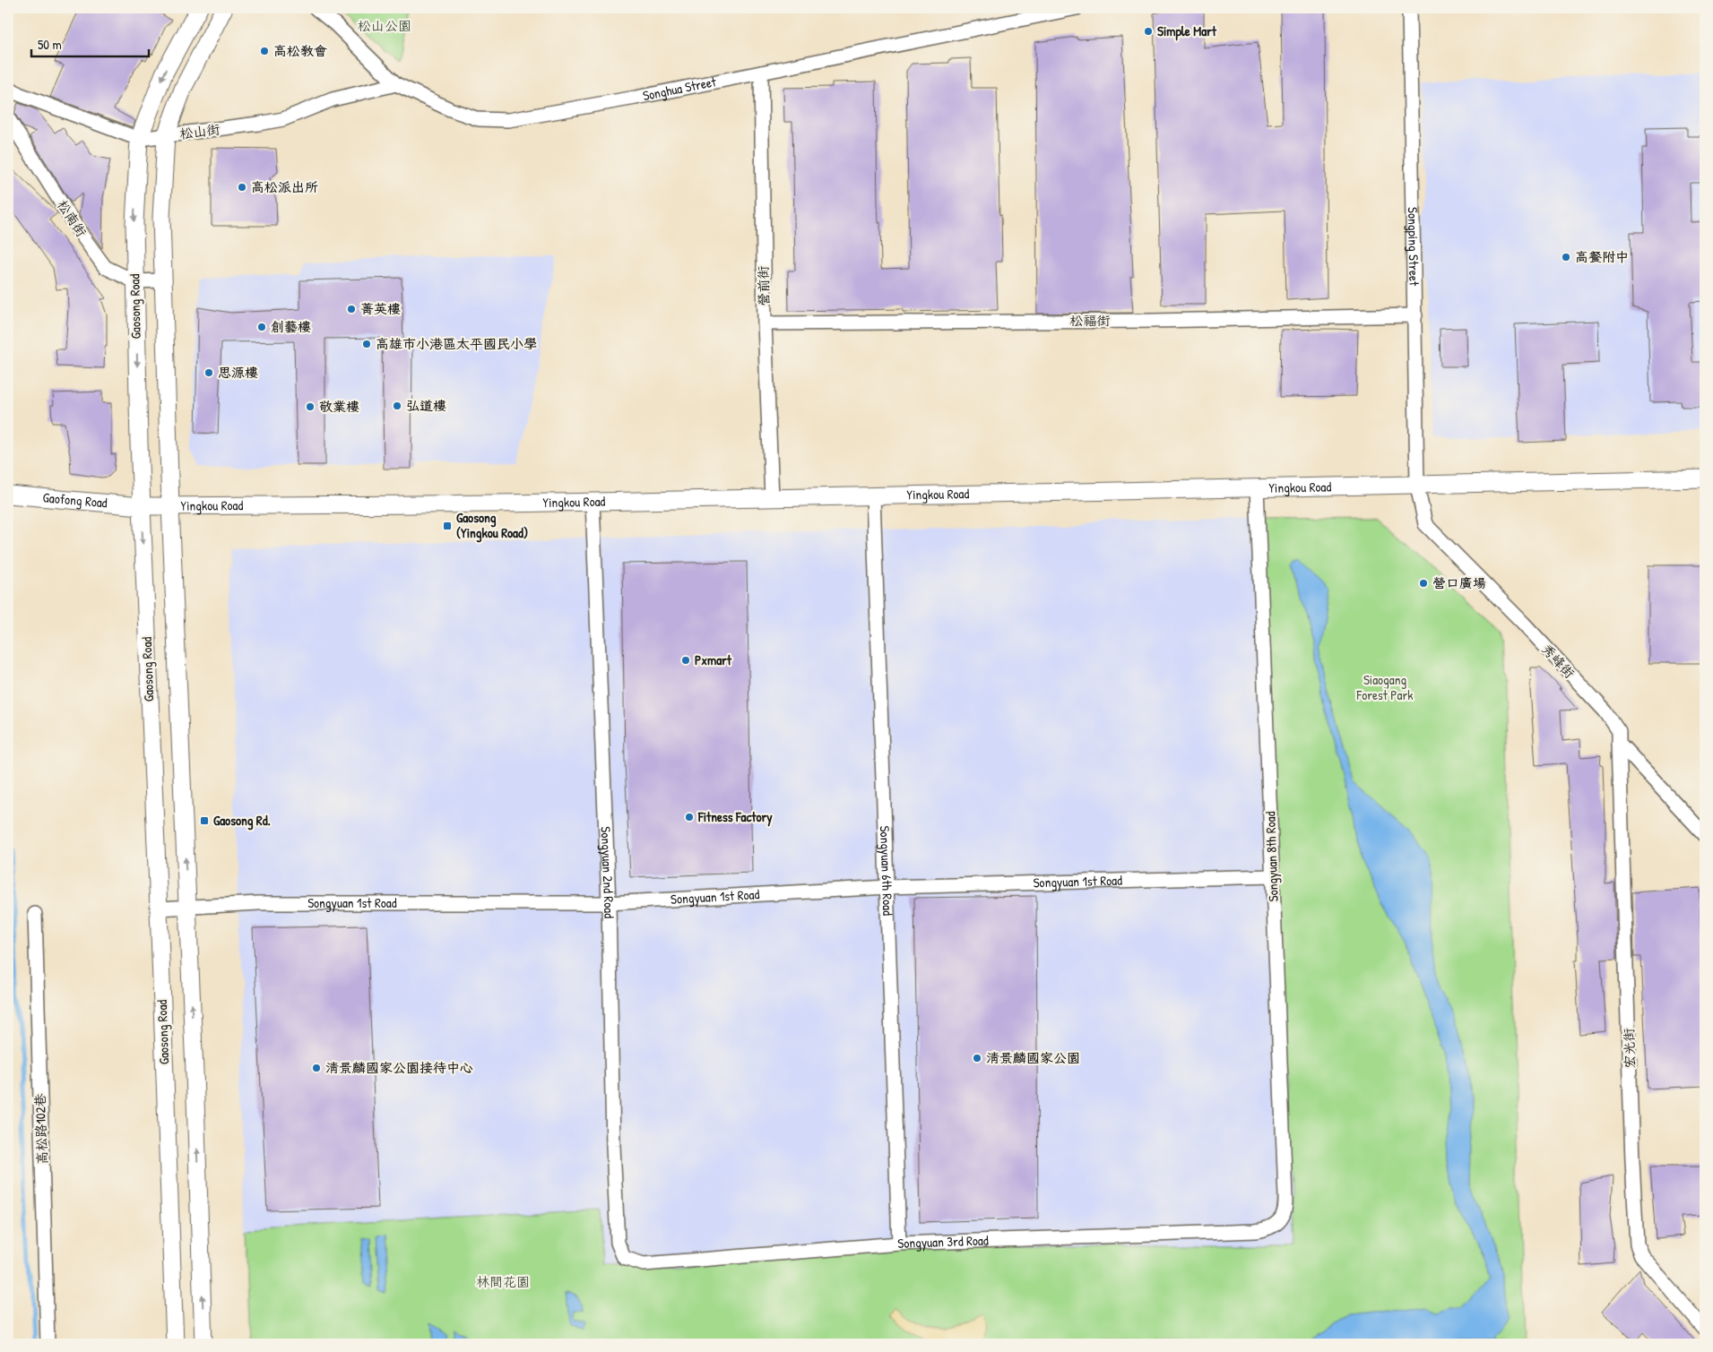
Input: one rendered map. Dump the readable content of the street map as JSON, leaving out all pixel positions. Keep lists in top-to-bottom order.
{
  "streets": {
    "street": [
      "Songhua Street",
      "松山街",
      "松南街",
      "Songping Street",
      "營前街",
      "Gaosong Road",
      "松福街",
      "Yingkou Road",
      "Gaofong Road",
      "秀峰街",
      "Songyuan 8th Road",
      "Songyuan 6th Road",
      "Songyuan 2nd Road",
      "Songyuan 1st Road",
      "宏光街",
      "高松路102巷",
      "Songyuan 3rd Road"
    ]
  },
  "crossings": [
    ["Songhua Street", "松山街"],
    ["Songhua Street", "營前街"],
    ["松山街", "Gaosong Road"],
    ["松南街", "Gaosong Road"],
    ["Songping Street", "松福街"],
    ["Songping Street", "Yingkou Road"],
    ["Songping Street", "秀峰街"],
    ["營前街", "松福街"],
    ["營前街", "Yingkou Road"],
    ["Gaosong Road", "Yingkou Road"],
    ["Gaosong Road", "Gaofong Road"],
    ["Gaosong Road", "Songyuan 1st Road"],
    ["Yingkou Road", "Gaofong Road"],
    ["Yingkou Road", "秀峰街"],
    ["Yingkou Road", "Songyuan 8th Road"],
    ["Yingkou Road", "Songyuan 6th Road"],
    ["Yingkou Road", "Songyuan 2nd Road"],
    ["秀峰街", "宏光街"],
    ["Songyuan 8th Road", "Songyuan 1st Road"],
    ["Songyuan 8th Road", "Songyuan 3rd Road"],
    ["Songyuan 6th Road", "Songyuan 1st Road"],
    ["Songyuan 6th Road", "Songyuan 3rd Road"],
    ["Songyuan 2nd Road", "Songyuan 1st Road"],
    ["Songyuan 2nd Road", "Songyuan 3rd Road"]
  ],
  "parks": ["松山公園", "Siaogang Forest Park", "林間花園"],
  "places": {
    "other": [
      "Simple Mart",
      "高松教會",
      "高松派出所",
      "高餐附中",
      "菁英樓",
      "創藝樓",
      "高雄市小港區太平國民小學",
      "思源樓",
      "弘道樓",
      "敬業樓",
      "營口廣場",
      "Pxmart",
      "Fitness Factory",
      "清景麟國家公園",
      "清景麟國家公園接待中心"
    ],
    "transit": ["Gaosong (Yingkou Road)", "Gaosong Rd."]
  },
  "scale_bar": "50 m"
}
